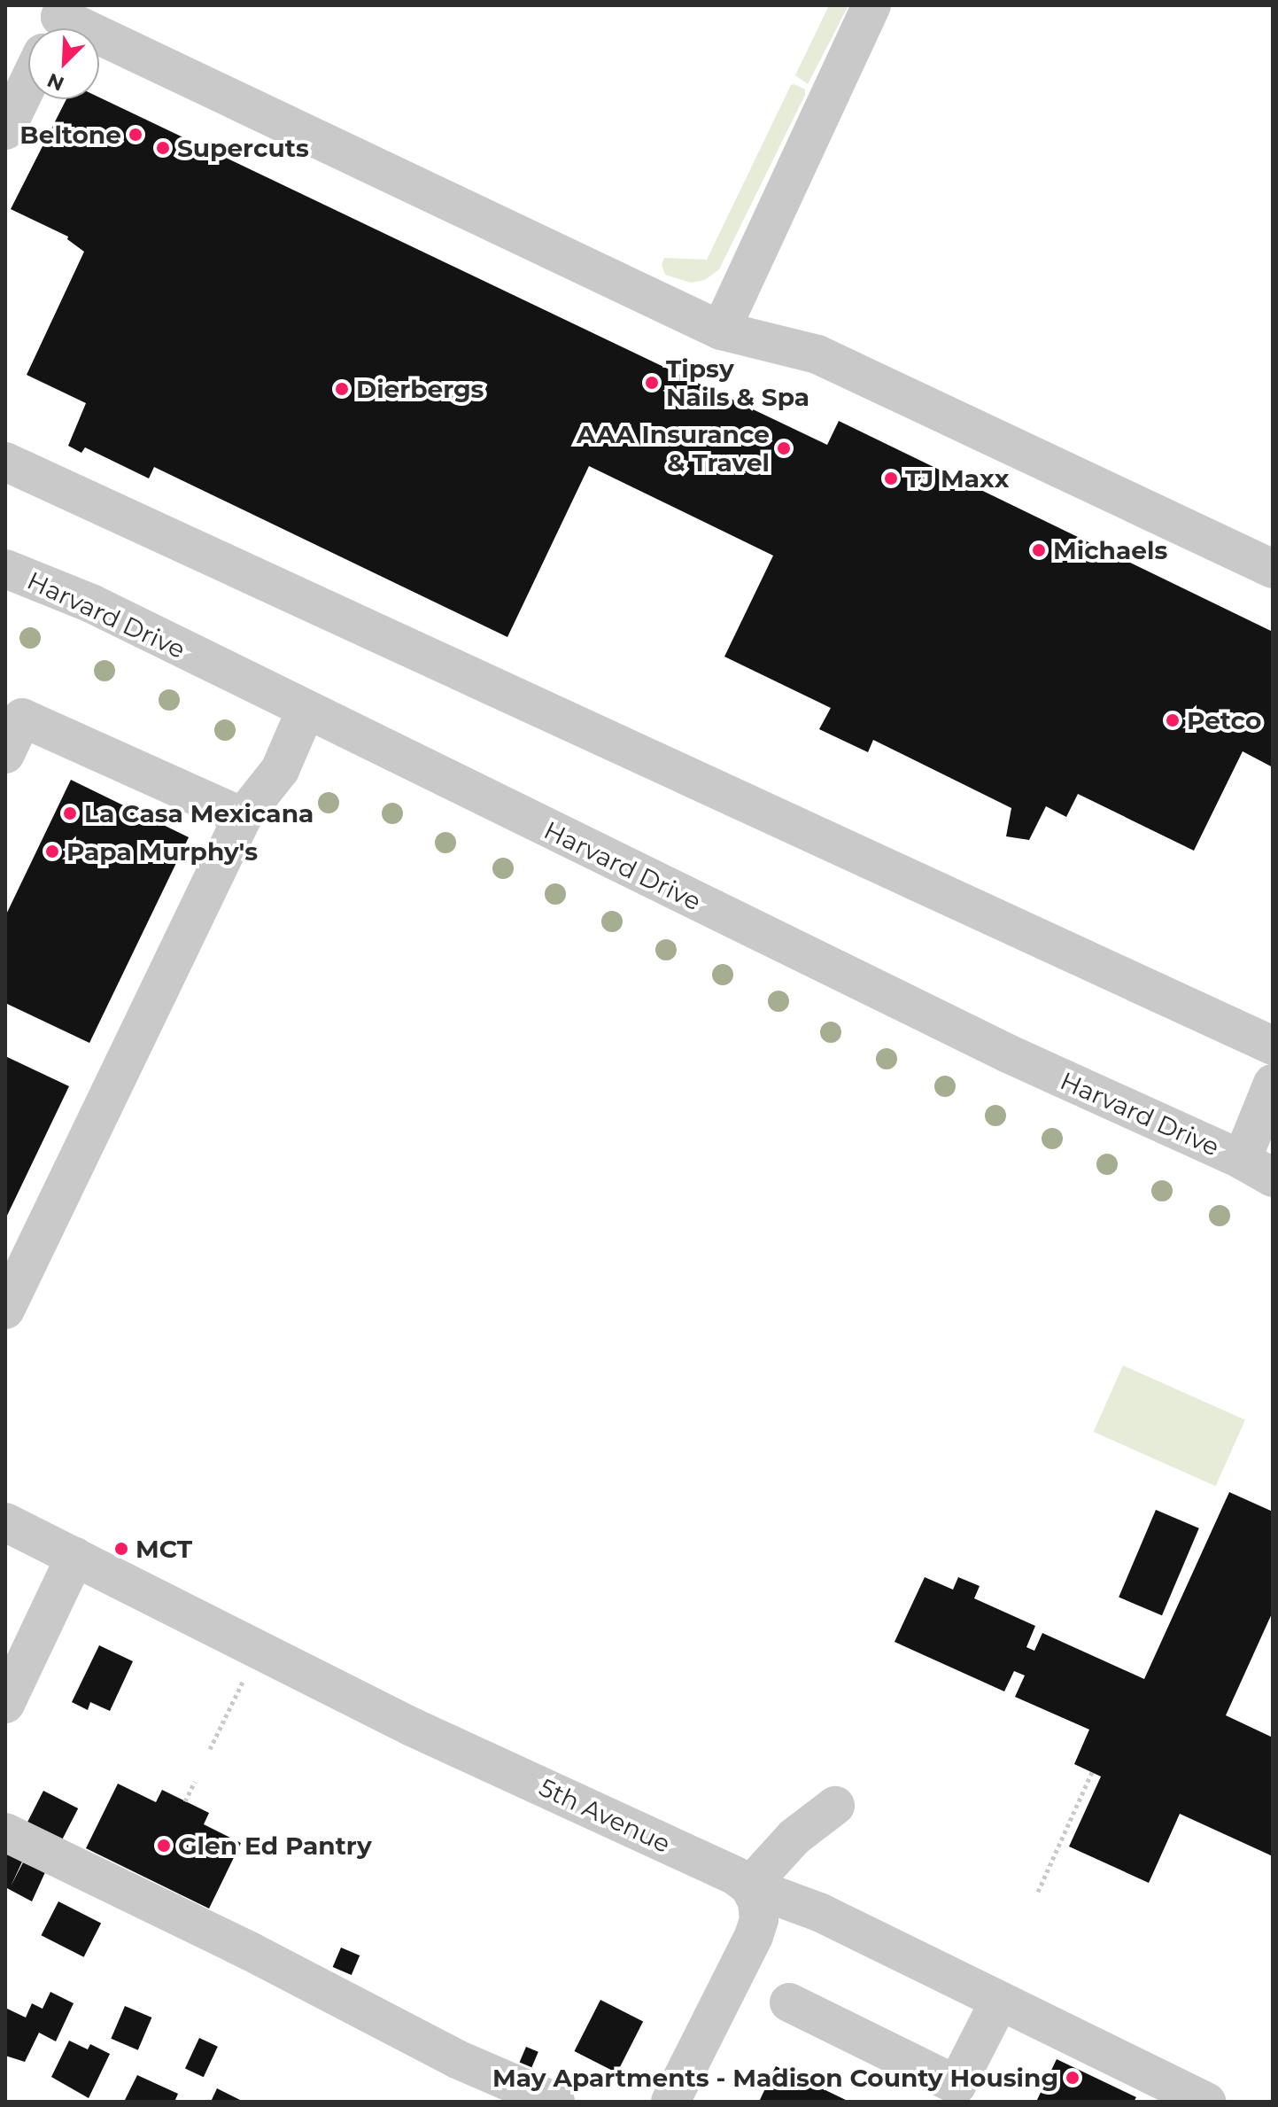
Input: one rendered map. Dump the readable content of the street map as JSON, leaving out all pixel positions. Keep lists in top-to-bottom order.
{
  "streets": {
    "street": ["Harvard Drive", "5th Avenue"]
  },
  "places": [
    "Beltone",
    "Supercuts",
    "Tipsy Nails & Spa",
    "Dierbergs",
    "AAA Insurance & Travel",
    "TJ Maxx",
    "Michaels",
    "Petco",
    "La Casa Mexicana",
    "Papa Murphy's",
    "MCT",
    "Glen Ed Pantry",
    "May Apartments - Madison County Housing"
  ],
  "north": "bottom left"
}
